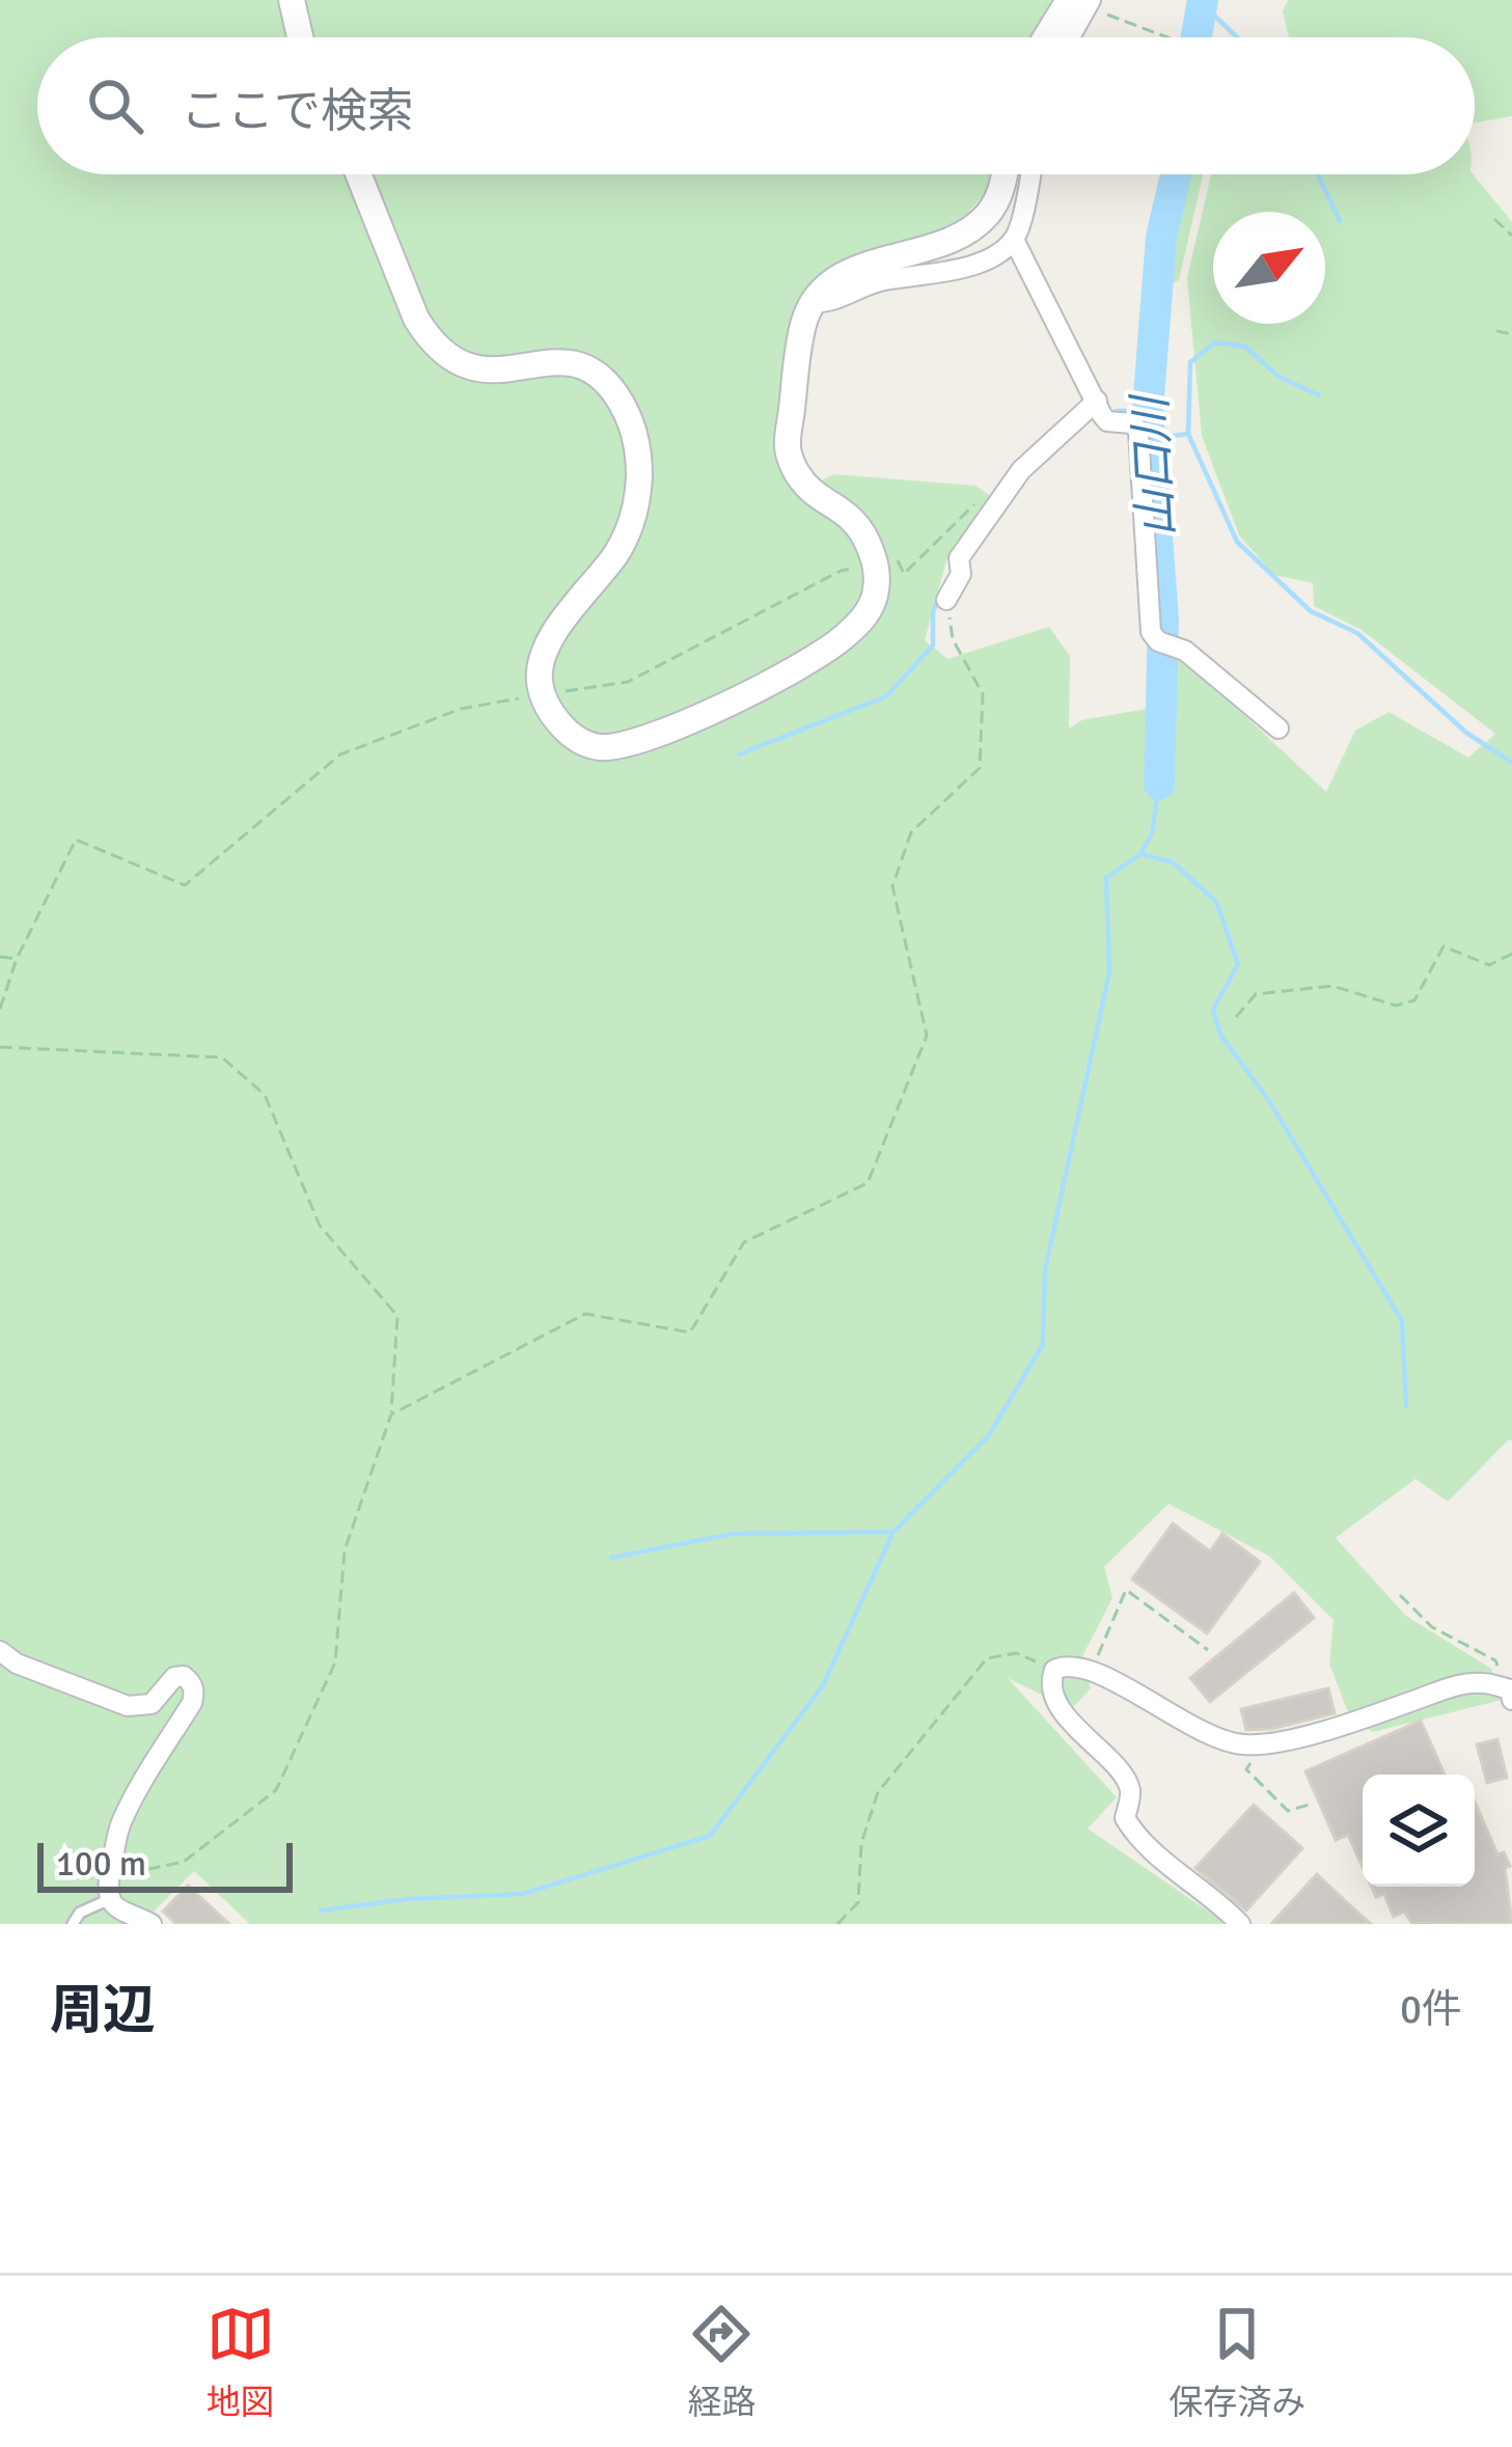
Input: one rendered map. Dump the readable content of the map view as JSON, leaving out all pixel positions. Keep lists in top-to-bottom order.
{
  "water": ["山口川"],
  "scale_bar": "100 m",
  "north": "top right",
  "page": {
    "search": "ここで検索",
    "scale": "100 m",
    "heading": ["周辺", "0件"],
    "nav": ["地図", "経路", "保存済み"]
  }
}
